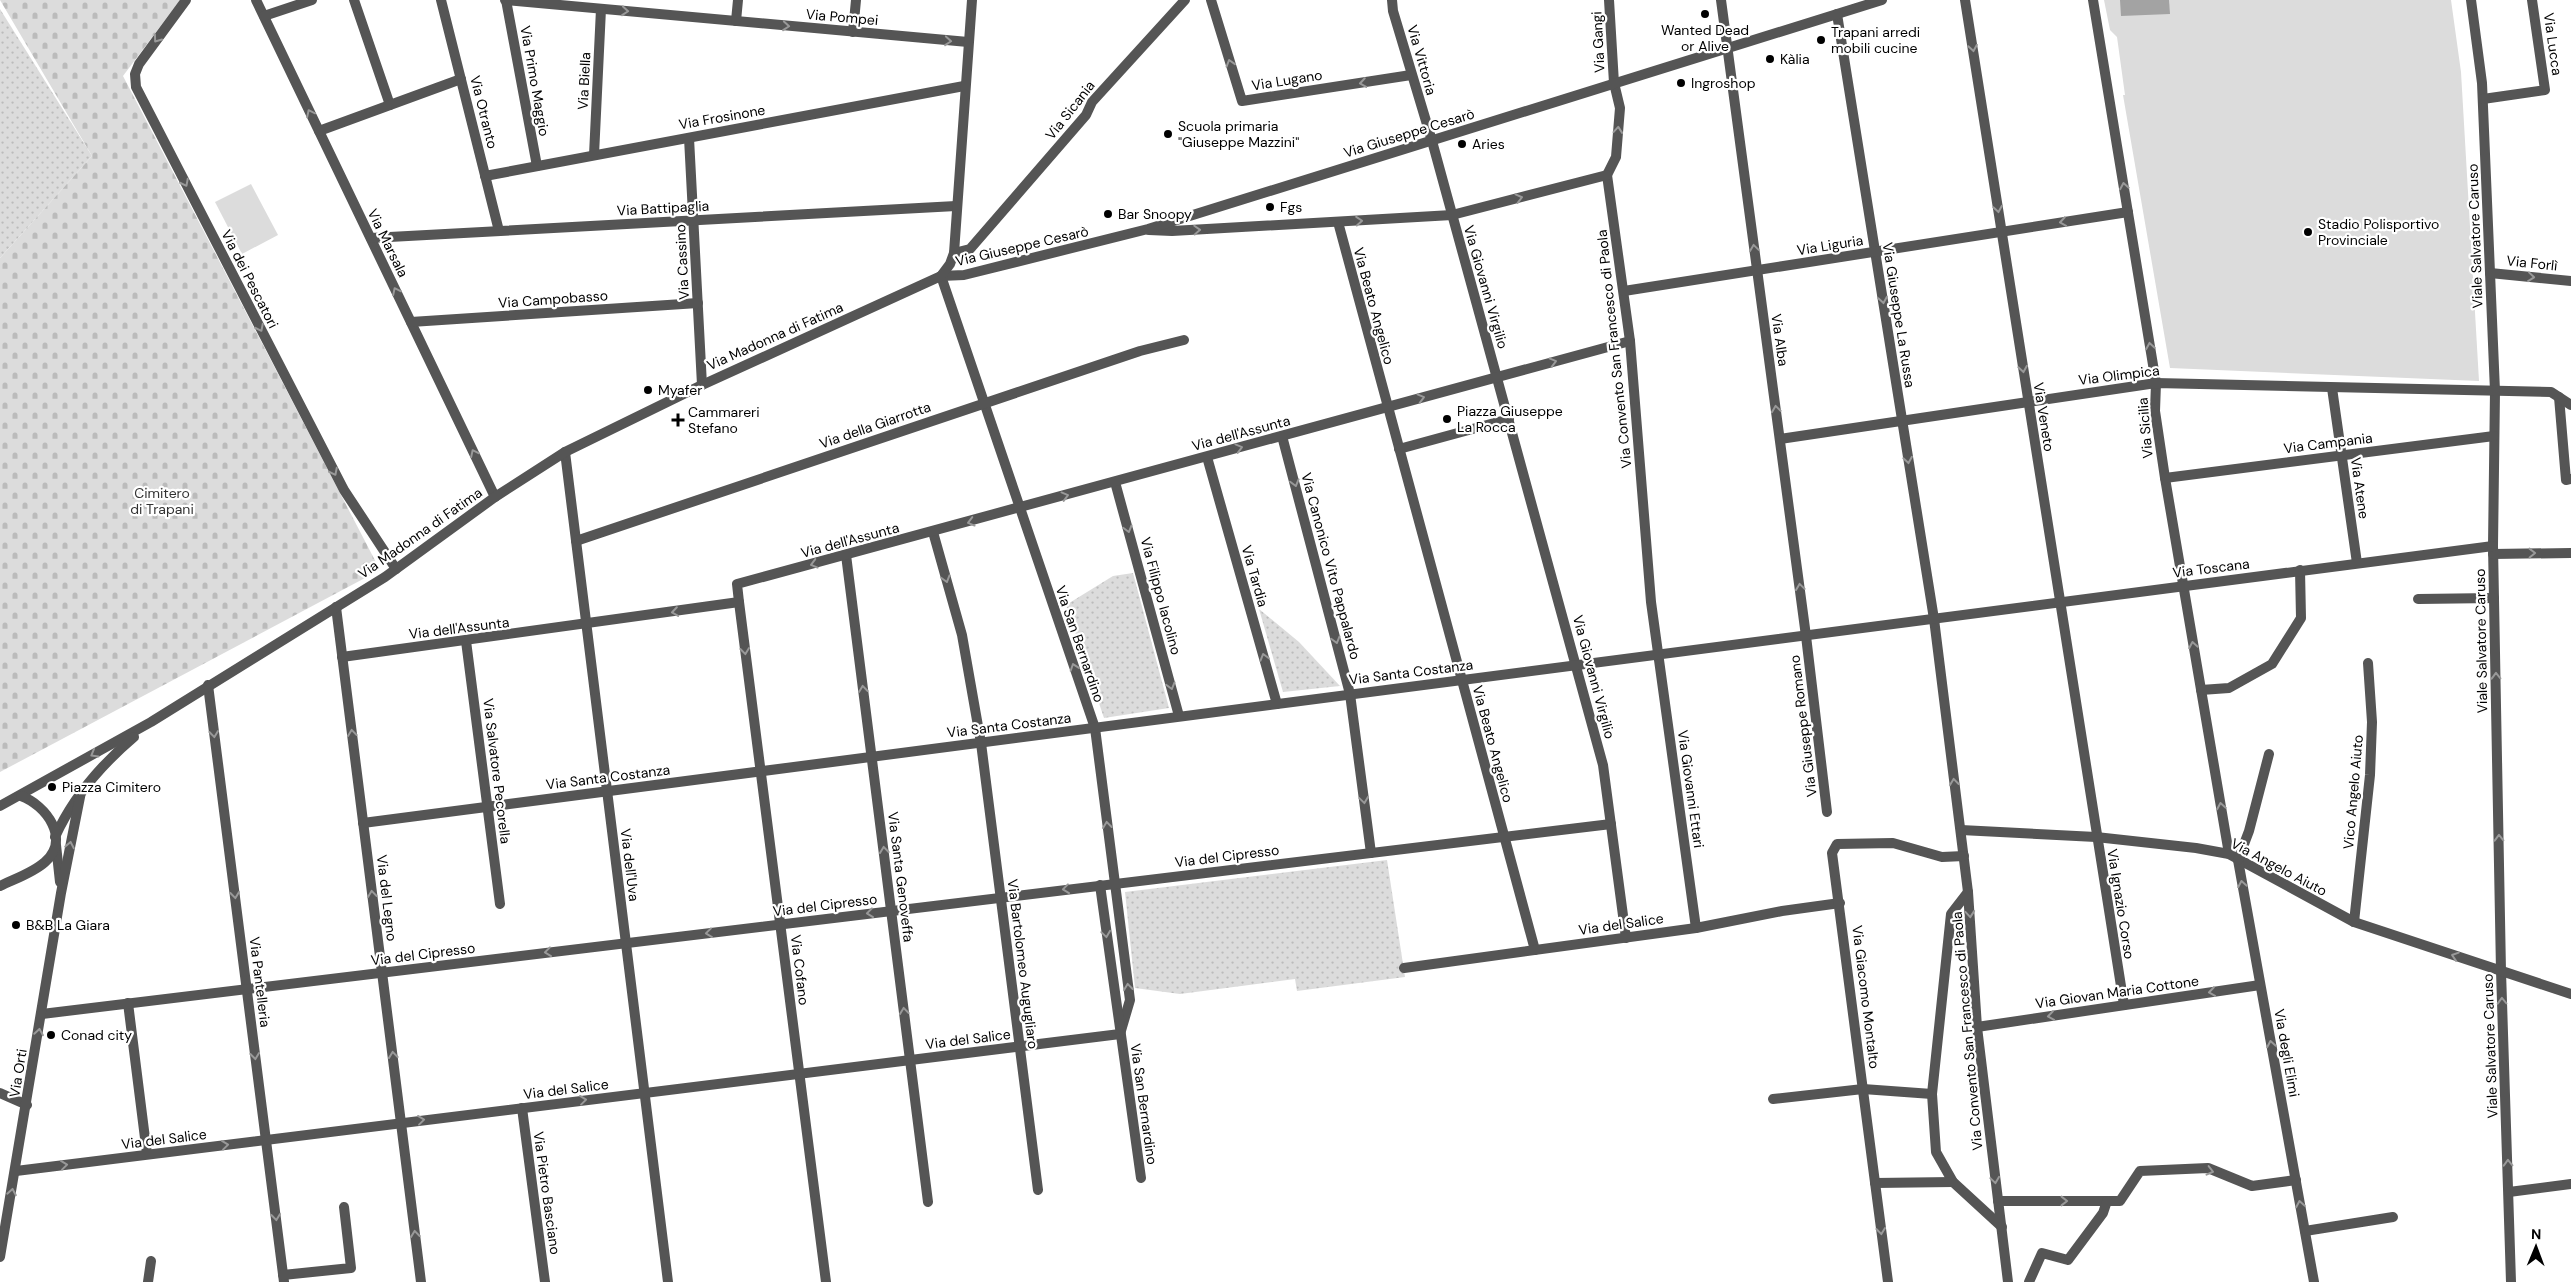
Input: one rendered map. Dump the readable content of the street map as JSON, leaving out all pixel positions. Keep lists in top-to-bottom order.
{
  "streets": {
    "street": [
      "Via Pompei",
      "Via Gangi",
      "Via Lucca",
      "Via Vittoria",
      "Via Lugano",
      "Via Primo Maggio",
      "Via Biella",
      "Via Sicania",
      "Via Otranto",
      "Via Frosinone",
      "Via Giuseppe Cesarò",
      "Via Battipaglia",
      "Viale Salvatore Caruso",
      "Via Marsala",
      "Via Liguria",
      "Via Cassino",
      "Via Forlì",
      "Via dei Pescatori",
      "Via Giovanni Virgilio",
      "Via Campobasso",
      "Via Beato Angelico",
      "Via Giuseppe La Russa",
      "Via Madonna di Fatima",
      "Via Alba",
      "Via Convento San Francesco di Paola",
      "Via Olimpica",
      "Via Veneto",
      "Via della Giarrotta",
      "Via Sicilia",
      "Via dell'Assunta",
      "Via Campania",
      "Via Atene",
      "Via Canonico Vito Pappalardo",
      "Via Toscana",
      "Via Tardia",
      "Via Filippo Iacolino",
      "Via San Bernardino",
      "Via Santa Costanza",
      "Via Giuseppe Romano",
      "Via Salvatore Pecorella",
      "Via Giovanni Ettari",
      "Vico Angelo Aiuto",
      "Via del Cipresso",
      "Via dell'Uva",
      "Via Angelo Aiuto",
      "Via Santa Genoveffa",
      "Via del Legno",
      "Via Ignazio Corso",
      "Via del Salice",
      "Via Bartolomeo Augugliaro",
      "Via Cofano",
      "Via Pantelleria",
      "Via Giovan Maria Cottone",
      "Via Giacomo Montalto",
      "Via degli Elimi",
      "Via Orti",
      "Via Pietro Basciano"
    ]
  },
  "crossings": [
    ["Via Pompei", "Via Primo Maggio"],
    ["Via Pompei", "Via Biella"],
    ["Via Gangi", "Via Giuseppe Cesarò"],
    ["Via Gangi", "Via Convento San Francesco di Paola"],
    ["Via Lucca", "Viale Salvatore Caruso"],
    ["Via Vittoria", "Via Lugano"],
    ["Via Vittoria", "Via Giuseppe Cesarò"],
    ["Via Vittoria", "Via Giovanni Virgilio"],
    ["Via Primo Maggio", "Via Frosinone"],
    ["Via Biella", "Via Frosinone"],
    ["Via Otranto", "Via Frosinone"],
    ["Via Otranto", "Via Battipaglia"],
    ["Via Frosinone", "Via Cassino"],
    ["Via Giuseppe Cesarò", "Via Giuseppe La Russa"],
    ["Via Giuseppe Cesarò", "Via Madonna di Fatima"],
    ["Via Giuseppe Cesarò", "Via Alba"],
    ["Via Giuseppe Cesarò", "Via San Bernardino"],
    ["Via Battipaglia", "Via Marsala"],
    ["Via Battipaglia", "Via Cassino"],
    ["Viale Salvatore Caruso", "Via Forlì"],
    ["Viale Salvatore Caruso", "Via Olimpica"],
    ["Viale Salvatore Caruso", "Via Campania"],
    ["Viale Salvatore Caruso", "Via Toscana"],
    ["Viale Salvatore Caruso", "Via Angelo Aiuto"],
    ["Via Marsala", "Via Campobasso"],
    ["Via Marsala", "Via Madonna di Fatima"],
    ["Via Liguria", "Via Giuseppe La Russa"],
    ["Via Liguria", "Via Alba"],
    ["Via Liguria", "Via Convento San Francesco di Paola"],
    ["Via Liguria", "Via Veneto"],
    ["Via Liguria", "Via Sicilia"],
    ["Via Cassino", "Via Campobasso"],
    ["Via Cassino", "Via Madonna di Fatima"],
    ["Via dei Pescatori", "Via Madonna di Fatima"],
    ["Via Giovanni Virgilio", "Via dell'Assunta"],
    ["Via Giovanni Virgilio", "Via Santa Costanza"],
    ["Via Giovanni Virgilio", "Via del Cipresso"],
    ["Via Giovanni Virgilio", "Via del Salice"],
    ["Via Beato Angelico", "Via dell'Assunta"],
    ["Via Beato Angelico", "Via Santa Costanza"],
    ["Via Beato Angelico", "Via del Cipresso"],
    ["Via Beato Angelico", "Via del Salice"],
    ["Via Giuseppe La Russa", "Via Convento San Francesco di Paola"],
    ["Via Giuseppe La Russa", "Via Olimpica"],
    ["Via Giuseppe La Russa", "Via Toscana"],
    ["Via Giuseppe La Russa", "Via Angelo Aiuto"],
    ["Via Madonna di Fatima", "Via San Bernardino"],
    ["Via Madonna di Fatima", "Via dell'Uva"],
    ["Via Madonna di Fatima", "Via del Legno"],
    ["Via Madonna di Fatima", "Via Pantelleria"],
    ["Via Alba", "Via Olimpica"],
    ["Via Alba", "Via Toscana"],
    ["Via Alba", "Via Santa Costanza"],
    ["Via Alba", "Via Giuseppe Romano"],
    ["Via Convento San Francesco di Paola", "Via Santa Costanza"],
    ["Via Convento San Francesco di Paola", "Via Giovanni Ettari"],
    ["Via Convento San Francesco di Paola", "Via Angelo Aiuto"],
    ["Via Convento San Francesco di Paola", "Via Giovan Maria Cottone"],
    ["Via Convento San Francesco di Paola", "Via Giacomo Montalto"],
    ["Via Olimpica", "Via Veneto"],
    ["Via Olimpica", "Via Sicilia"],
    ["Via Olimpica", "Via Atene"],
    ["Via Veneto", "Via Toscana"],
    ["Via Veneto", "Via Angelo Aiuto"],
    ["Via Veneto", "Via Ignazio Corso"],
    ["Via della Giarrotta", "Via San Bernardino"],
    ["Via della Giarrotta", "Via dell'Uva"],
    ["Via Sicilia", "Via Campania"],
    ["Via Sicilia", "Via Toscana"],
    ["Via Sicilia", "Via Angelo Aiuto"],
    ["Via Sicilia", "Via degli Elimi"],
    ["Via dell'Assunta", "Via Canonico Vito Pappalardo"],
    ["Via dell'Assunta", "Via Tardia"],
    ["Via dell'Assunta", "Via Filippo Iacolino"],
    ["Via dell'Assunta", "Via San Bernardino"],
    ["Via dell'Assunta", "Via Salvatore Pecorella"],
    ["Via dell'Assunta", "Via dell'Uva"],
    ["Via dell'Assunta", "Via Santa Genoveffa"],
    ["Via dell'Assunta", "Via del Legno"],
    ["Via dell'Assunta", "Via Bartolomeo Augugliaro"],
    ["Via dell'Assunta", "Via Cofano"],
    ["Via Campania", "Via Atene"],
    ["Via Atene", "Via Toscana"],
    ["Via Canonico Vito Pappalardo", "Via Santa Costanza"],
    ["Via Canonico Vito Pappalardo", "Via del Cipresso"],
    ["Via Toscana", "Via Santa Costanza"],
    ["Via Toscana", "Via Giuseppe Romano"],
    ["Via Tardia", "Via Santa Costanza"],
    ["Via Filippo Iacolino", "Via Santa Costanza"],
    ["Via San Bernardino", "Via Santa Costanza"],
    ["Via San Bernardino", "Via del Cipresso"],
    ["Via San Bernardino", "Via del Salice"],
    ["Via Santa Costanza", "Via Giuseppe Romano"],
    ["Via Santa Costanza", "Via Salvatore Pecorella"],
    ["Via Santa Costanza", "Via Giovanni Ettari"],
    ["Via Santa Costanza", "Via dell'Uva"],
    ["Via Santa Costanza", "Via Santa Genoveffa"],
    ["Via Santa Costanza", "Via del Legno"],
    ["Via Santa Costanza", "Via Bartolomeo Augugliaro"],
    ["Via Santa Costanza", "Via Cofano"],
    ["Via Giovanni Ettari", "Via del Salice"],
    ["Vico Angelo Aiuto", "Via Angelo Aiuto"],
    ["Via del Cipresso", "Via dell'Uva"],
    ["Via del Cipresso", "Via Santa Genoveffa"],
    ["Via del Cipresso", "Via del Legno"],
    ["Via del Cipresso", "Via Bartolomeo Augugliaro"],
    ["Via del Cipresso", "Via Cofano"],
    ["Via del Cipresso", "Via Pantelleria"],
    ["Via del Cipresso", "Via Orti"],
    ["Via dell'Uva", "Via del Salice"],
    ["Via Angelo Aiuto", "Via Ignazio Corso"],
    ["Via Angelo Aiuto", "Via degli Elimi"],
    ["Via Santa Genoveffa", "Via del Salice"],
    ["Via del Legno", "Via del Salice"],
    ["Via Ignazio Corso", "Via Giovan Maria Cottone"],
    ["Via del Salice", "Via Bartolomeo Augugliaro"],
    ["Via del Salice", "Via Cofano"],
    ["Via del Salice", "Via Pantelleria"],
    ["Via del Salice", "Via Giacomo Montalto"],
    ["Via del Salice", "Via Orti"],
    ["Via del Salice", "Via Pietro Basciano"],
    ["Via Giovan Maria Cottone", "Via degli Elimi"]
  ],
  "one_way": [
    "Via Pompei",
    "Via Gangi",
    "Viale Salvatore Caruso",
    "Via Marsala",
    "Via Forlì",
    "Via dei Pescatori",
    "Via Alba",
    "Via Veneto",
    "Via Sicilia",
    "Via Canonico Vito Pappalardo",
    "Via Tardia",
    "Via Filippo Iacolino",
    "Via del Cipresso",
    "Via Santa Genoveffa",
    "Via del Legno",
    "Via Pantelleria",
    "Via Giovan Maria Cottone",
    "Via degli Elimi",
    "Via Orti"
  ],
  "parks": ["Cimitero di Trapani"],
  "places": {
    "other": [
      "Wanted Dead or Alive",
      "Trapani arredi mobili cucine",
      "Kàlia",
      "Ingroshop",
      "Scuola primaria \"Giuseppe Mazzini\"",
      "Aries",
      "Fgs",
      "Bar Snoopy",
      "Stadio Polisportivo Provinciale",
      "Myafer",
      "Piazza Giuseppe La Rocca",
      "Piazza Cimitero",
      "B&B La Giara",
      "Conad city"
    ],
    "health": ["Cammareri Stefano"]
  },
  "north": "top"
}
